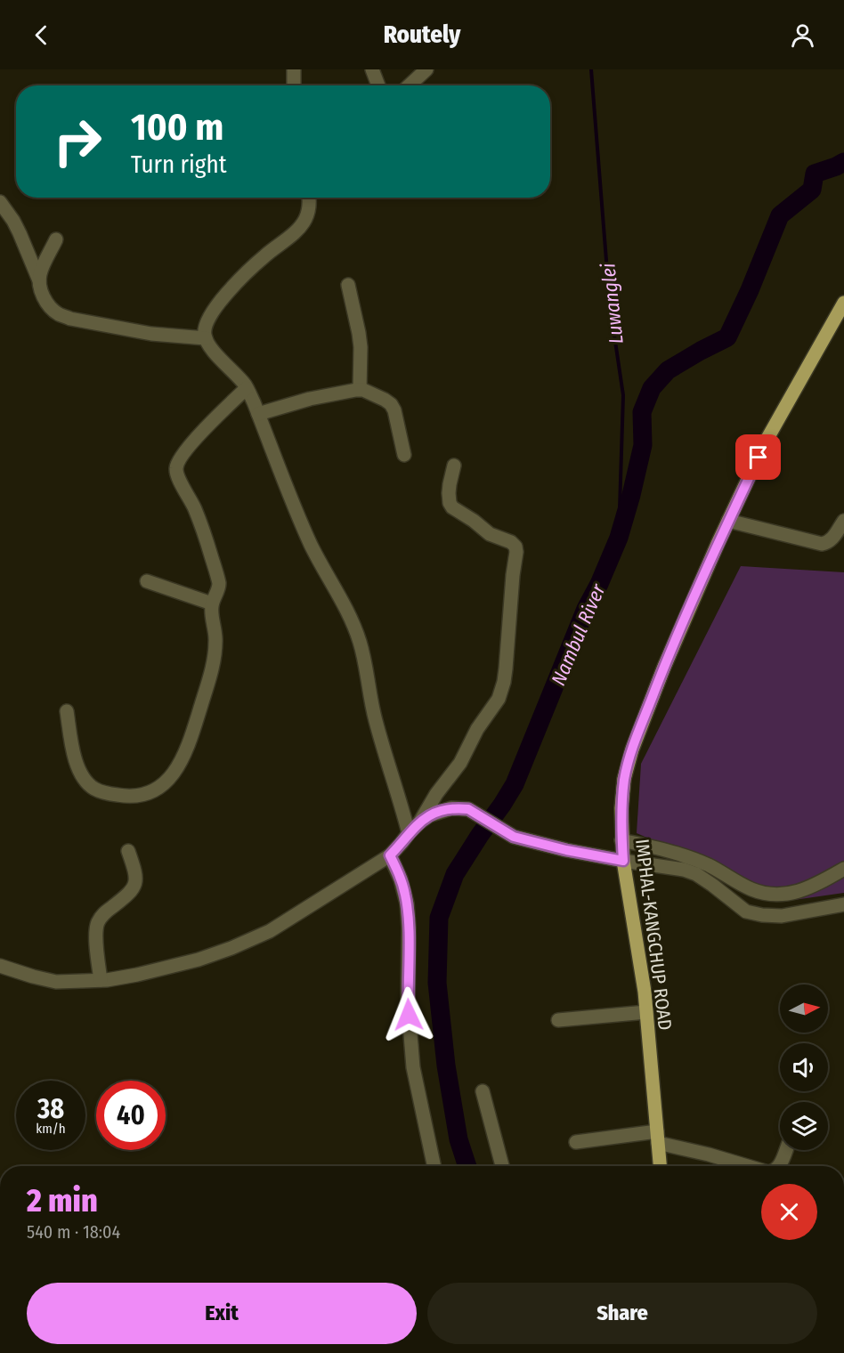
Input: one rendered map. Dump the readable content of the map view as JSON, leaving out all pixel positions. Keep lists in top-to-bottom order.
{
  "streets": {
    "main road": ["IMPHAL-KANGCHUP ROAD"]
  },
  "water": ["Luwanglei", "Nambul River"],
  "north": "right",
  "page": {
    "header": "Routely",
    "turn": ["100 m", "Turn right"],
    "speed": "38 km/h",
    "limit": "40",
    "heading": ["2 min", "540 m · 18:04"],
    "buttons": ["Exit", "Share"]
  }
}
